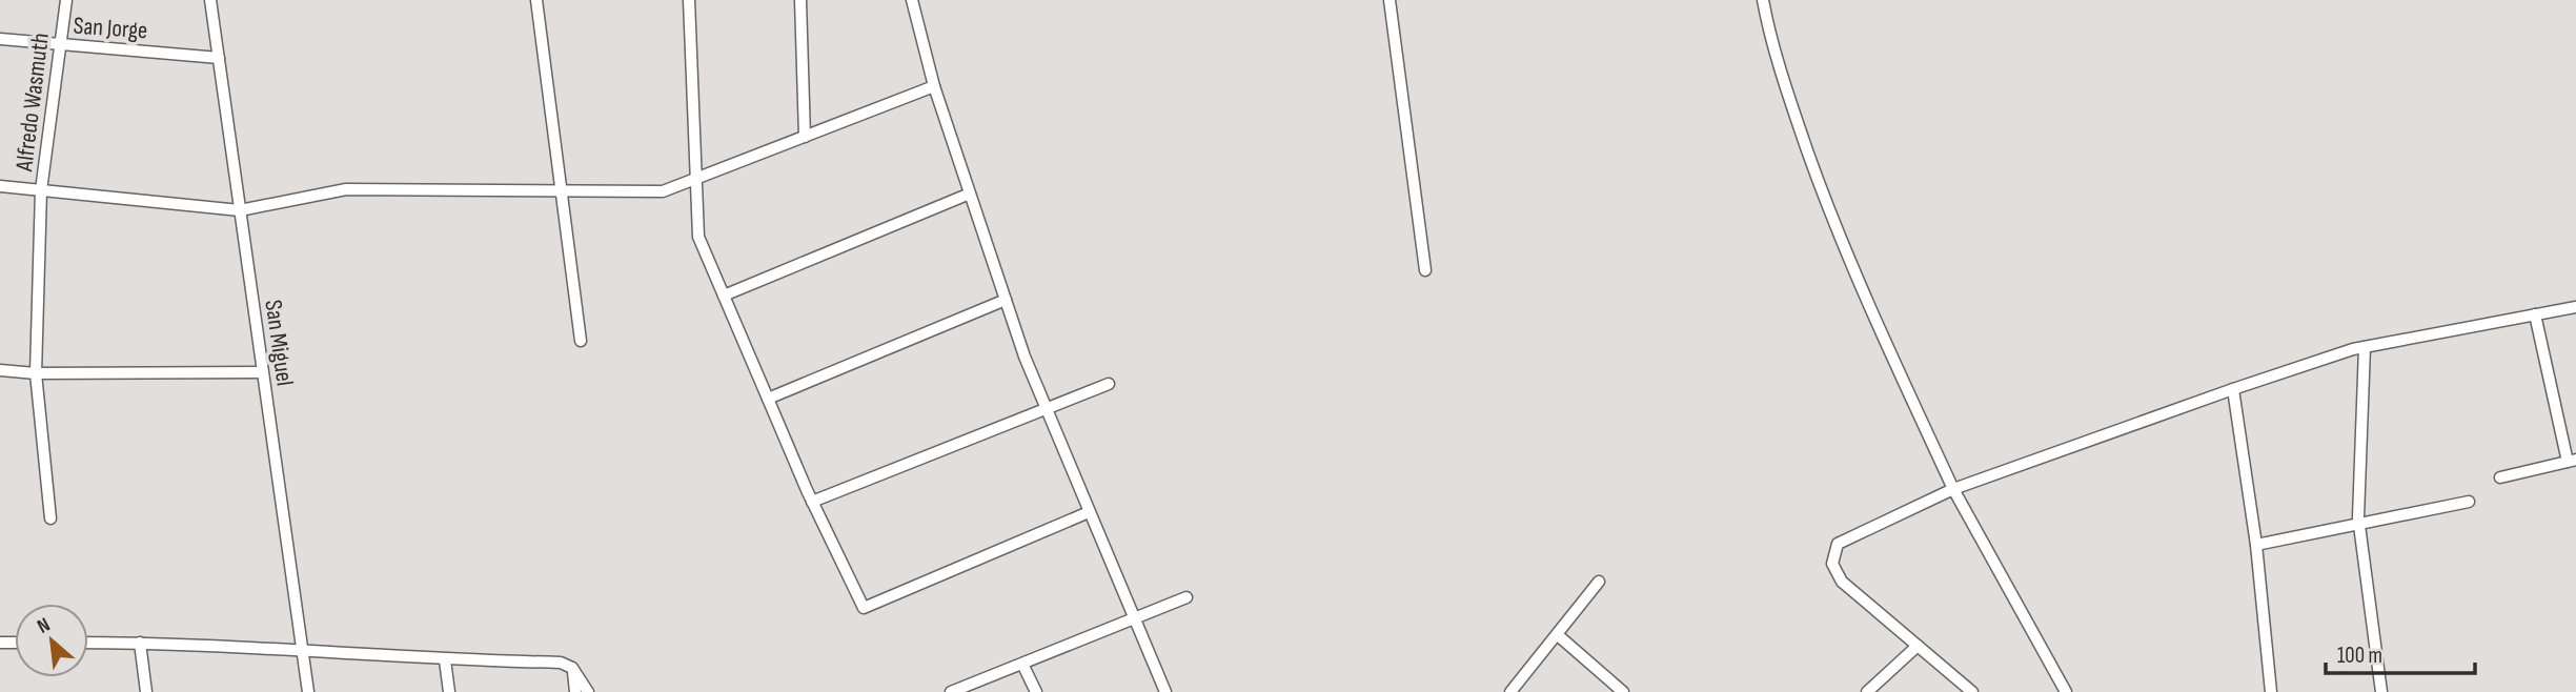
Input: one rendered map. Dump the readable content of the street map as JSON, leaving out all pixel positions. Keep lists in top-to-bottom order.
{
  "streets": {
    "street": ["San Jorge", "Alfredo Wasmuth", "San Miguel"]
  },
  "crossings": [
    ["San Jorge", "Alfredo Wasmuth"],
    ["San Jorge", "San Miguel"]
  ],
  "scale_bar": "100 m",
  "north": "top left"
}
